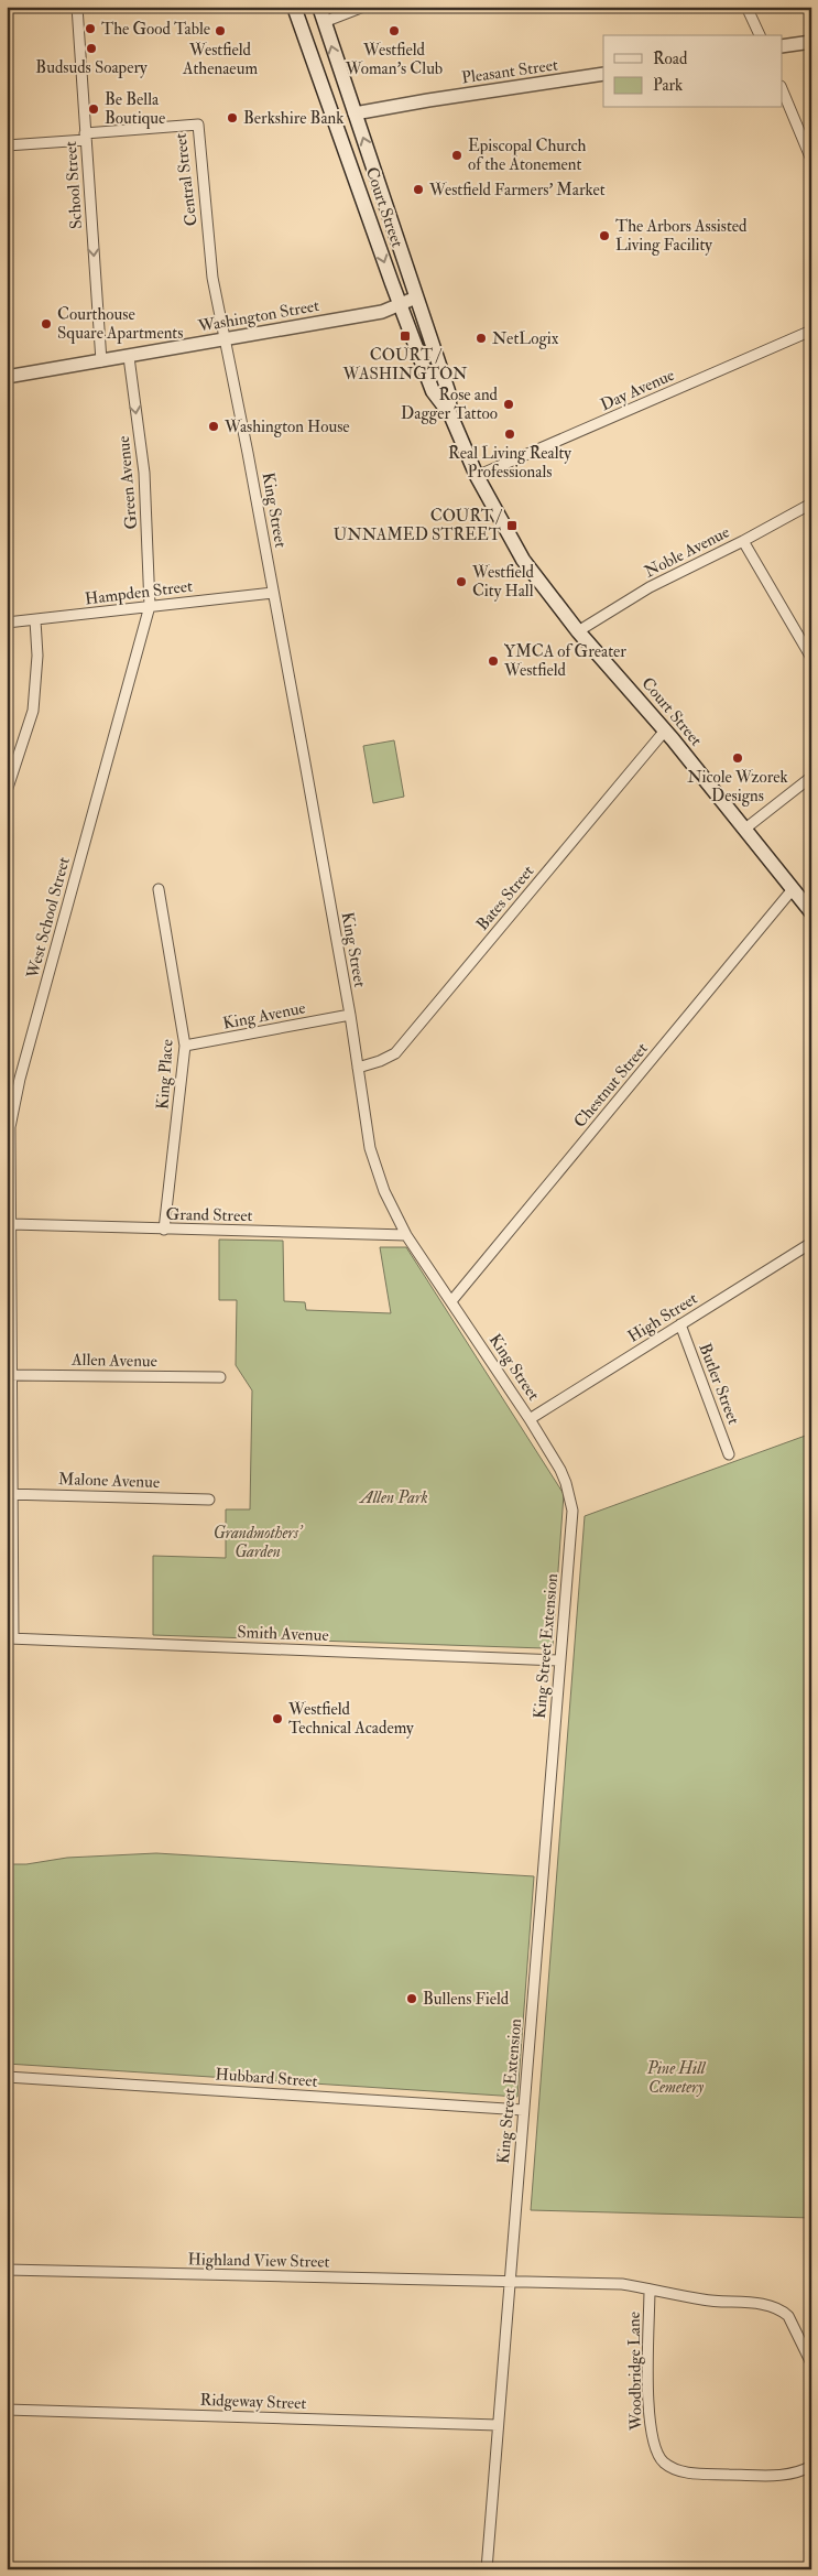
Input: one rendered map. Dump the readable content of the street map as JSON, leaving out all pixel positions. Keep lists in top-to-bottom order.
{
  "streets": {
    "main road": ["Court Street"],
    "street": [
      "Pleasant Street",
      "Central Street",
      "School Street",
      "Washington Street",
      "Day Avenue",
      "Green Avenue",
      "King Street",
      "Noble Avenue",
      "Hampden Street",
      "Bates Street",
      "West School Street",
      "King Avenue",
      "King Place",
      "Chestnut Street",
      "Grand Street",
      "High Street",
      "Allen Avenue",
      "Butler Street",
      "Malone Avenue",
      "Smith Avenue",
      "King Street Extension",
      "Hubbard Street",
      "Highland View Street",
      "Woodbridge Lane",
      "Ridgeway Street"
    ]
  },
  "crossings": [
    ["Pleasant Street", "Court Street"],
    ["Central Street", "School Street"],
    ["Central Street", "Washington Street"],
    ["Central Street", "King Street"],
    ["School Street", "Washington Street"],
    ["Court Street", "Washington Street"],
    ["Court Street", "Day Avenue"],
    ["Court Street", "Noble Avenue"],
    ["Court Street", "Bates Street"],
    ["Court Street", "Chestnut Street"],
    ["Washington Street", "Green Avenue"],
    ["Washington Street", "King Street"],
    ["Green Avenue", "Hampden Street"],
    ["Green Avenue", "West School Street"],
    ["King Street", "Hampden Street"],
    ["King Street", "Bates Street"],
    ["King Street", "King Avenue"],
    ["King Street", "Chestnut Street"],
    ["King Street", "Grand Street"],
    ["King Street", "High Street"],
    ["King Street", "King Street Extension"],
    ["Hampden Street", "West School Street"],
    ["West School Street", "Grand Street"],
    ["West School Street", "Allen Avenue"],
    ["West School Street", "Malone Avenue"],
    ["West School Street", "Smith Avenue"],
    ["King Avenue", "King Place"],
    ["King Place", "Grand Street"],
    ["High Street", "Butler Street"],
    ["Smith Avenue", "King Street Extension"],
    ["King Street Extension", "Hubbard Street"],
    ["King Street Extension", "Highland View Street"],
    ["King Street Extension", "Woodbridge Lane"],
    ["King Street Extension", "Ridgeway Street"],
    ["Highland View Street", "Woodbridge Lane"]
  ],
  "one_way": ["School Street", "Green Avenue"],
  "parks": ["Allen Park", "Grandmothers' Garden", "Pine Hill Cemetery"],
  "places": {
    "other": [
      "The Good Table",
      "Westfield Athenaeum",
      "Westfield Woman's Club",
      "Budsuds Soapery",
      "Be Bella Boutique",
      "Berkshire Bank",
      "Episcopal Church of the Atonement",
      "Westfield Farmers' Market",
      "The Arbors Assisted Living Facility",
      "Courthouse Square Apartments",
      "NetLogix",
      "Rose and Dagger Tattoo",
      "Washington House",
      "Real Living Realty Professionals",
      "Westfield City Hall",
      "YMCA of Greater Westfield",
      "Nicole Wzorek Designs",
      "Westfield Technical Academy",
      "Bullens Field"
    ],
    "transit": ["COURT / WASHINGTON", "COURT / UNNAMED STREET"]
  },
  "legend": ["Road", "Park"]
}
